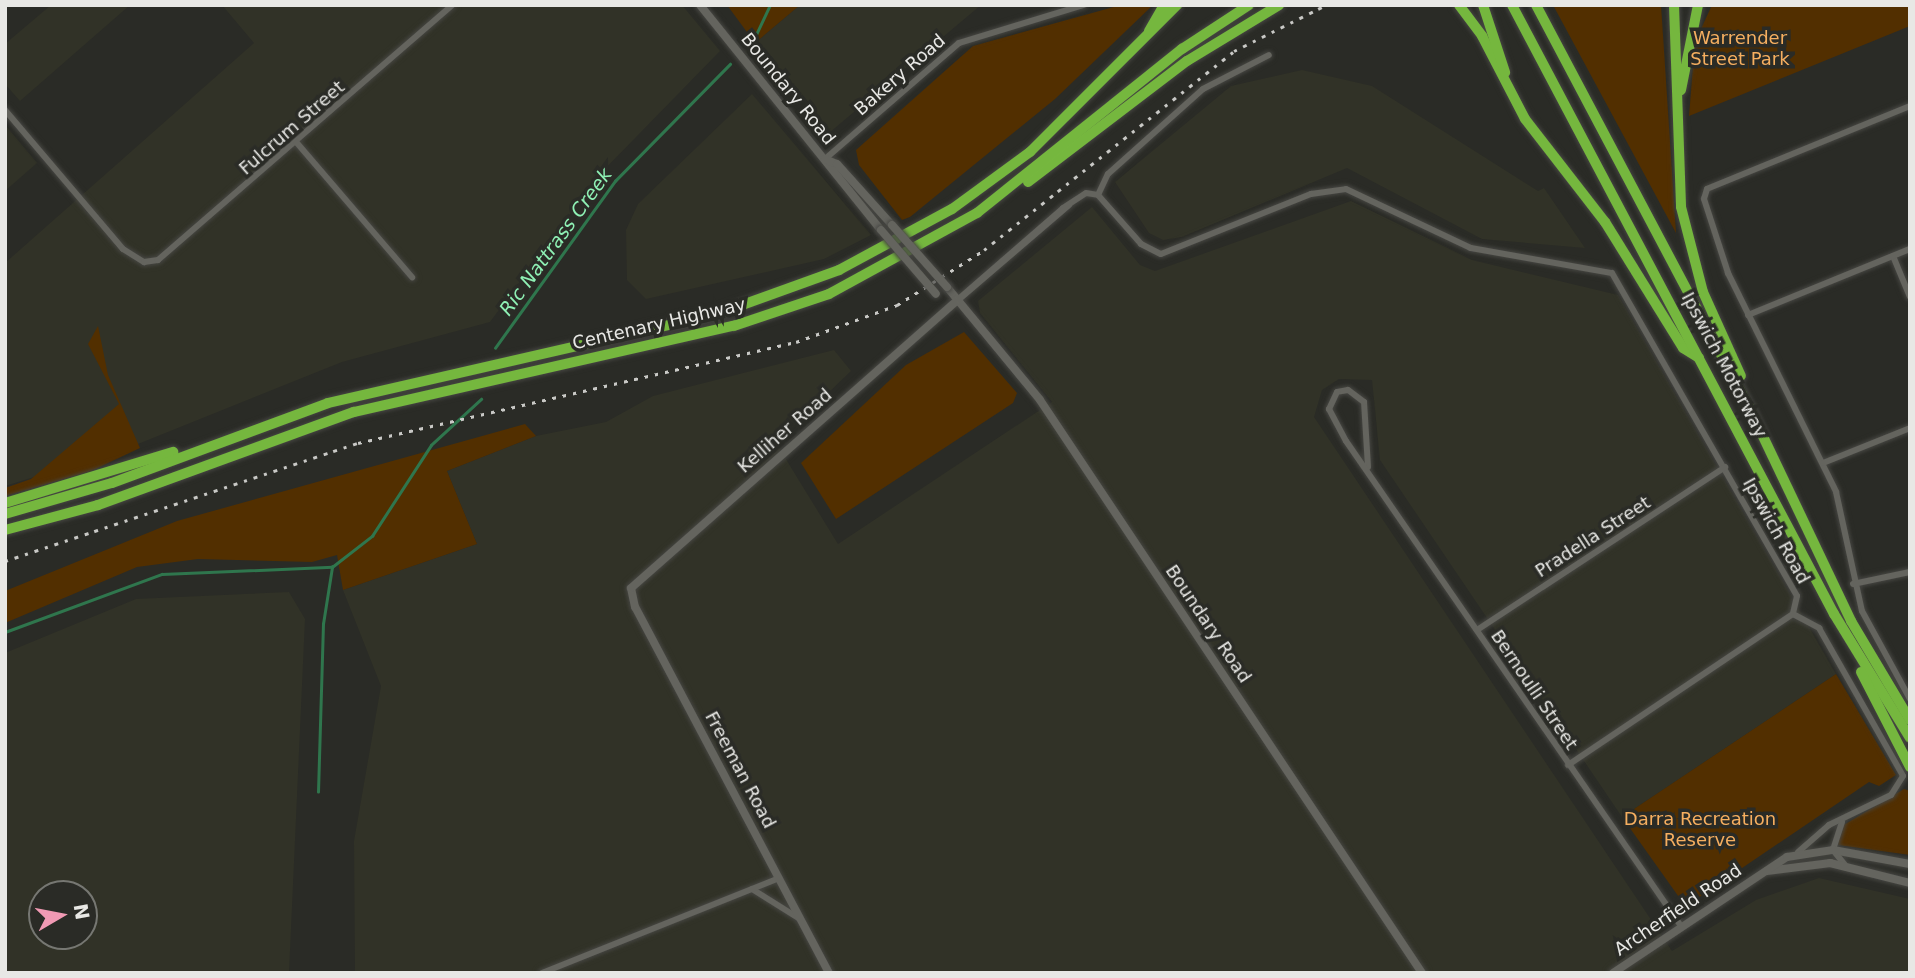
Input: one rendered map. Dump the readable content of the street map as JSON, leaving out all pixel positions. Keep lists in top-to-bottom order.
{
  "streets": {
    "highway": ["Centenary Highway", "Ipswich Motorway"],
    "street": [
      "Bakery Road",
      "Boundary Road",
      "Fulcrum Street",
      "Kelliher Road",
      "Ipswich Road",
      "Pradella Street",
      "Bernoulli Street",
      "Freeman Road",
      "Archerfield Road"
    ]
  },
  "crossings": [
    ["Bakery Road", "Boundary Road"],
    ["Boundary Road", "Kelliher Road"],
    ["Kelliher Road", "Ipswich Road"],
    ["Kelliher Road", "Freeman Road"],
    ["Ipswich Road", "Pradella Street"],
    ["Pradella Street", "Bernoulli Street"],
    ["Bernoulli Street", "Archerfield Road"]
  ],
  "water": ["Ric Nattrass Creek"],
  "parks": ["Warrender Street Park", "Darra Recreation Reserve"],
  "north": "right"
}
